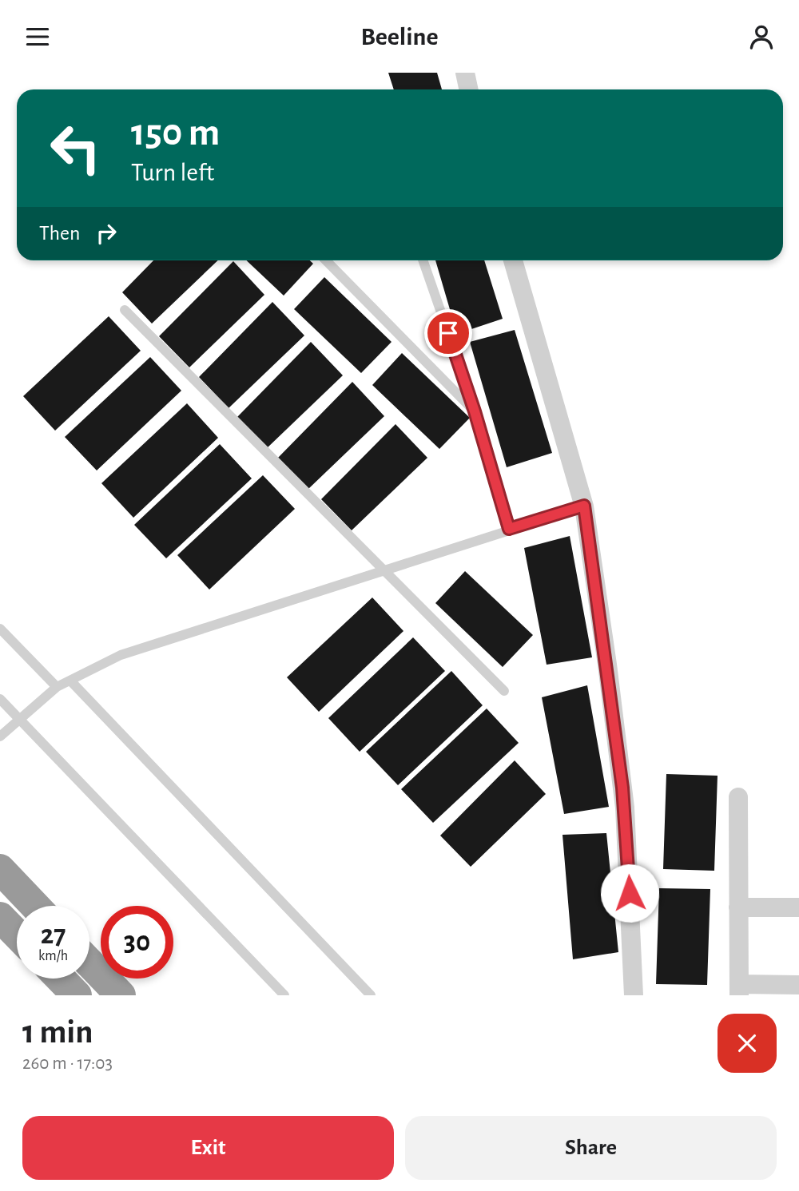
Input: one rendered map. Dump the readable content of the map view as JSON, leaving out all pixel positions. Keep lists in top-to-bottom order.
{
  "page": {
    "header": "Beeline",
    "turn": ["150 m", "Turn left"],
    "then": "Then",
    "speed": "27 km/h",
    "limit": "30",
    "heading": ["1 min", "260 m · 17:03"],
    "buttons": ["Exit", "Share"]
  }
}
